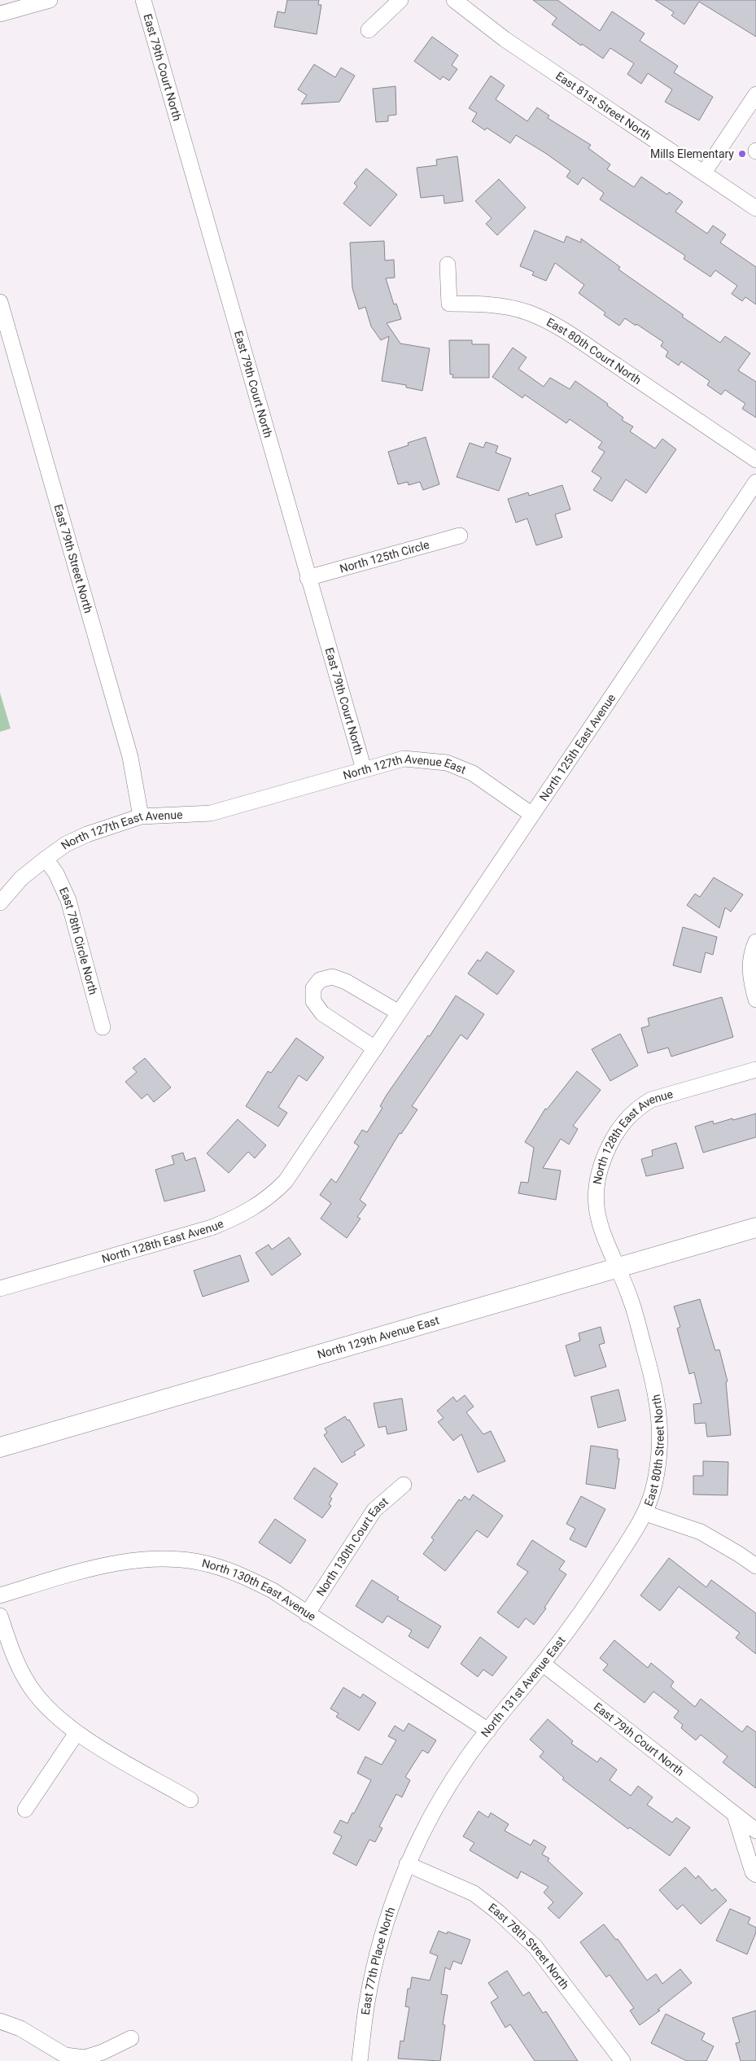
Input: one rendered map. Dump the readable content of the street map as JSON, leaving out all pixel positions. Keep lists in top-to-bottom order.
{
  "streets": {
    "main road": ["North 129th Avenue East"],
    "street": [
      "East 79th Court North",
      "East 81st Street North",
      "East 80th Court North",
      "North 125th Circle",
      "East 79th Street North",
      "North 125th East Avenue",
      "North 127th Avenue East",
      "North 127th East Avenue",
      "East 78th Circle North",
      "North 128th East Avenue",
      "East 80th Street North",
      "North 130th Court East",
      "North 130th East Avenue",
      "North 131st Avenue East",
      "East 78th Street North",
      "East 77th Place North"
    ]
  },
  "crossings": [
    ["East 79th Court North", "North 125th Circle"],
    ["East 79th Court North", "North 127th Avenue East"],
    ["East 79th Court North", "North 131st Avenue East"],
    ["East 79th Street North", "North 127th East Avenue"],
    ["North 125th East Avenue", "North 127th Avenue East"],
    ["North 125th East Avenue", "North 128th East Avenue"],
    ["North 127th Avenue East", "North 127th East Avenue"],
    ["North 127th East Avenue", "East 78th Circle North"],
    ["North 128th East Avenue", "North 129th Avenue East"],
    ["North 128th East Avenue", "East 80th Street North"],
    ["North 129th Avenue East", "East 80th Street North"],
    ["East 80th Street North", "North 131st Avenue East"],
    ["North 130th Court East", "North 130th East Avenue"],
    ["North 130th East Avenue", "North 131st Avenue East"],
    ["North 131st Avenue East", "East 78th Street North"],
    ["North 131st Avenue East", "East 77th Place North"],
    ["East 78th Street North", "East 77th Place North"]
  ],
  "places": ["Mills Elementary"]
}
